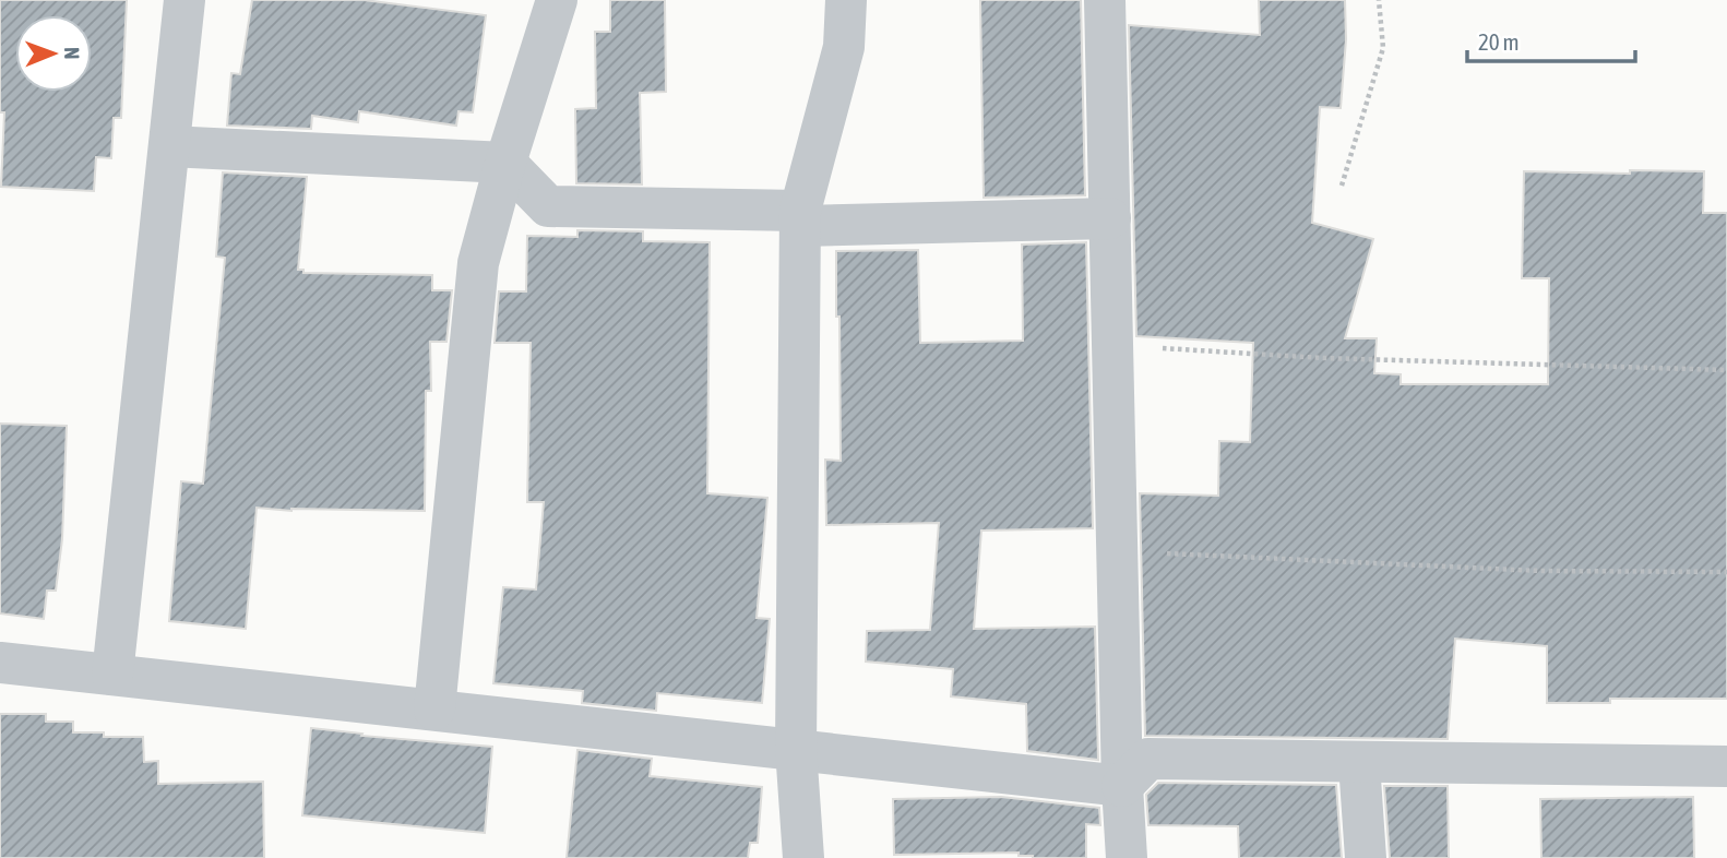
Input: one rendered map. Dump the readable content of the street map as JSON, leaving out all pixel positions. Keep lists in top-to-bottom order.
{
  "scale_bar": "20 m",
  "north": "right"
}
